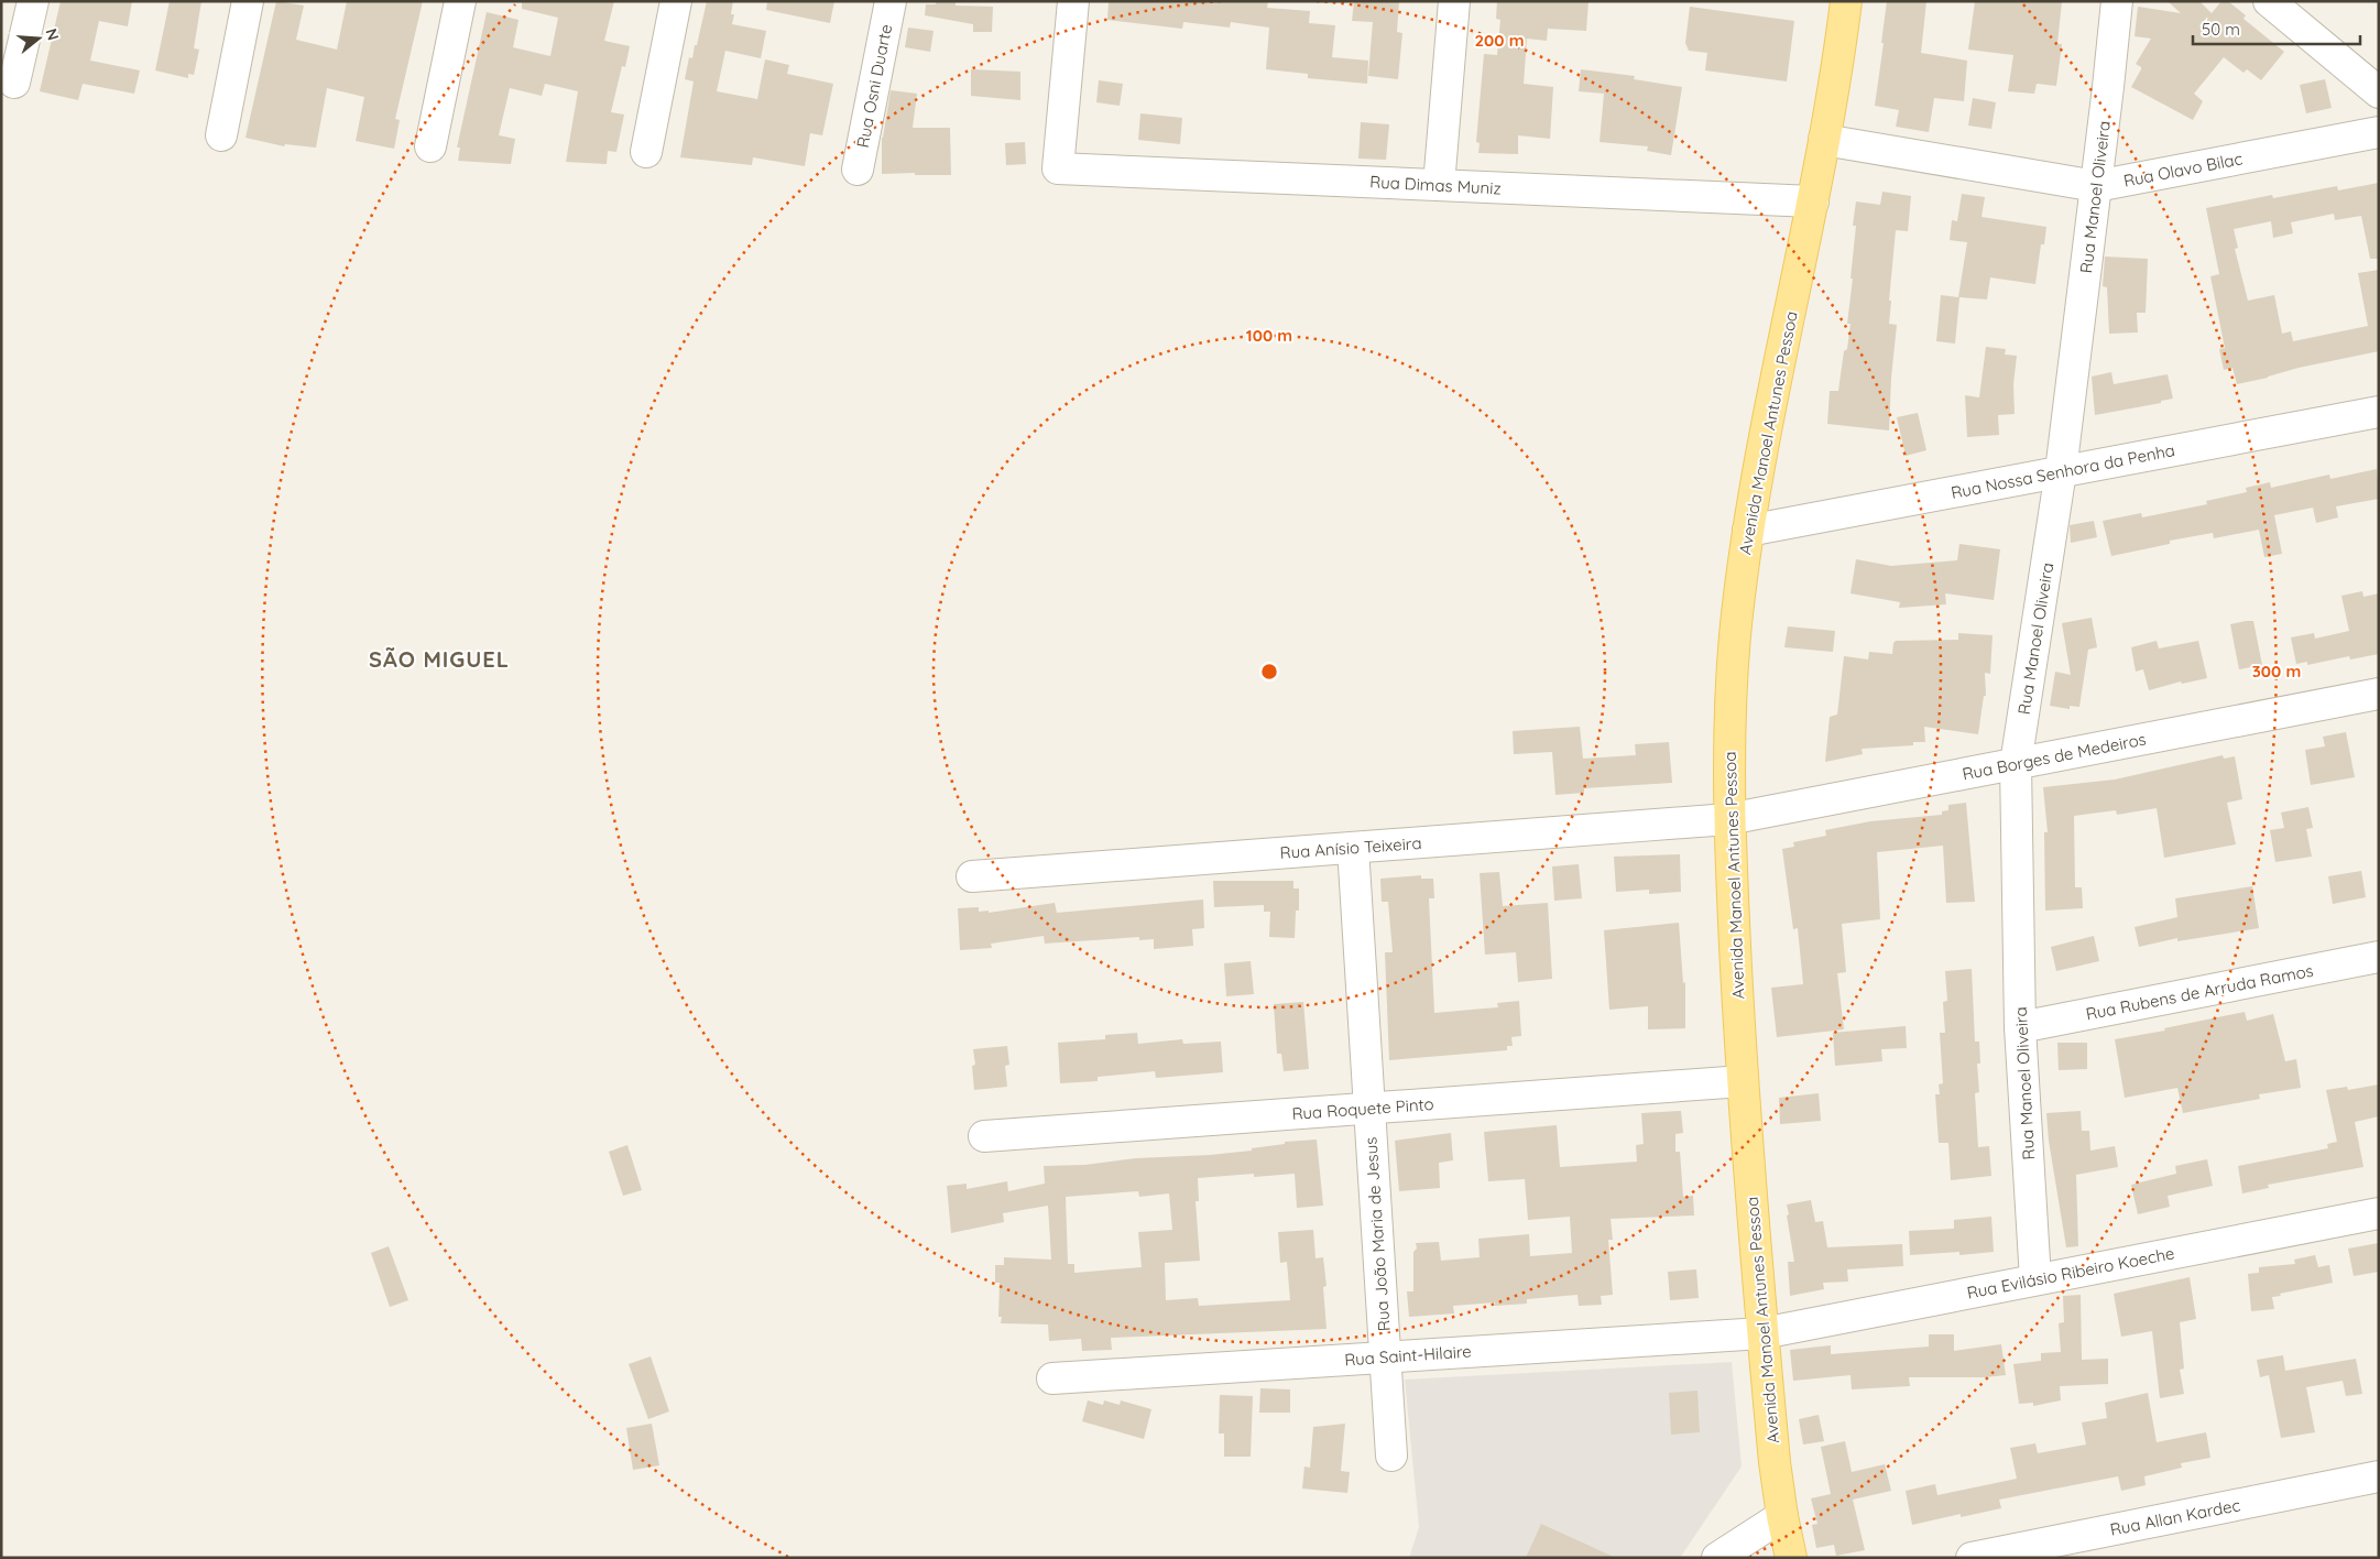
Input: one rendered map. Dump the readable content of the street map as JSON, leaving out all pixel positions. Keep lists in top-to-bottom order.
{
  "streets": {
    "main road": ["Avenida Manoel Antunes Pessoa"],
    "street": [
      "Rua Osni Duarte",
      "Rua Olavo Bilac",
      "Rua Dimas Muniz",
      "Rua Manoel Oliveira",
      "Rua Nossa Senhora da Penha",
      "Rua Borges de Medeiros",
      "Rua Anísio Teixeira",
      "Rua Rubens de Arruda Ramos",
      "Rua Roquete Pinto",
      "Rua João Maria de Jesus",
      "Rua Evilásio Ribeiro Koeche",
      "Rua Saint-Hilaire",
      "Rua Allan Kardec"
    ]
  },
  "crossings": [
    ["Rua Olavo Bilac", "Rua Manoel Oliveira"],
    ["Rua Olavo Bilac", "Avenida Manoel Antunes Pessoa"],
    ["Rua Dimas Muniz", "Avenida Manoel Antunes Pessoa"],
    ["Rua Manoel Oliveira", "Rua Nossa Senhora da Penha"],
    ["Rua Manoel Oliveira", "Rua Borges de Medeiros"],
    ["Rua Manoel Oliveira", "Rua Rubens de Arruda Ramos"],
    ["Rua Manoel Oliveira", "Rua Evilásio Ribeiro Koeche"],
    ["Avenida Manoel Antunes Pessoa", "Rua Nossa Senhora da Penha"],
    ["Avenida Manoel Antunes Pessoa", "Rua Borges de Medeiros"],
    ["Avenida Manoel Antunes Pessoa", "Rua Anísio Teixeira"],
    ["Avenida Manoel Antunes Pessoa", "Rua Roquete Pinto"],
    ["Avenida Manoel Antunes Pessoa", "Rua Evilásio Ribeiro Koeche"],
    ["Avenida Manoel Antunes Pessoa", "Rua Saint-Hilaire"],
    ["Rua Borges de Medeiros", "Rua Anísio Teixeira"],
    ["Rua Anísio Teixeira", "Rua João Maria de Jesus"],
    ["Rua Roquete Pinto", "Rua João Maria de Jesus"],
    ["Rua João Maria de Jesus", "Rua Saint-Hilaire"],
    ["Rua Evilásio Ribeiro Koeche", "Rua Saint-Hilaire"]
  ],
  "districts": ["SÃO MIGUEL"],
  "scale_bar": "50 m",
  "north": "right",
  "rings": ["200 m", "100 m", "300 m"]
}
